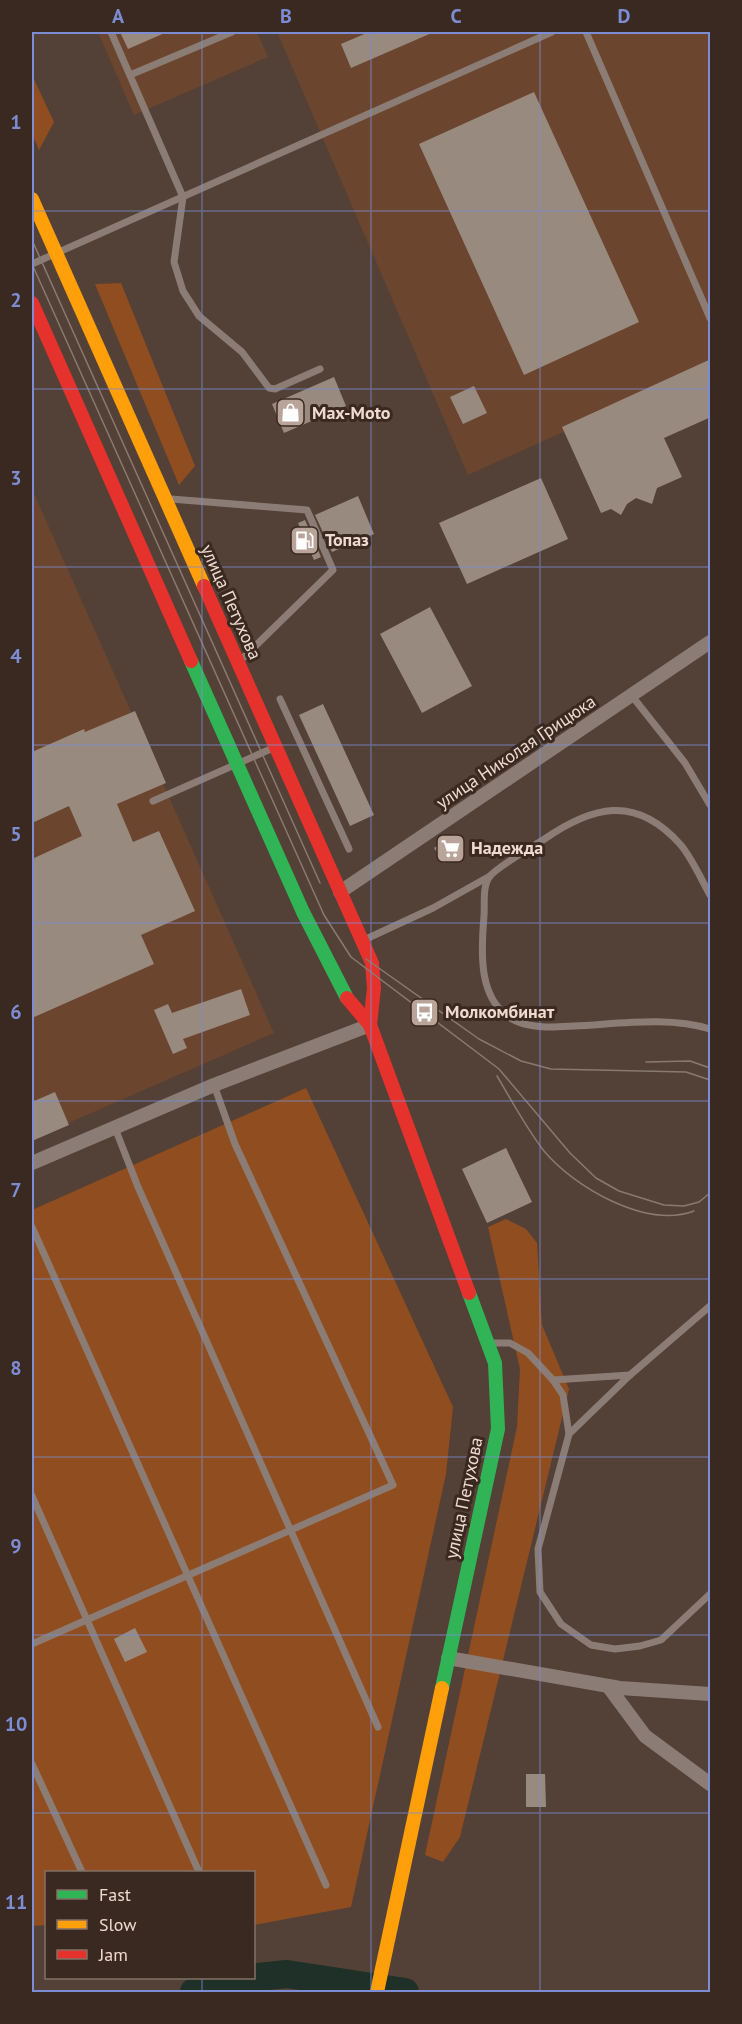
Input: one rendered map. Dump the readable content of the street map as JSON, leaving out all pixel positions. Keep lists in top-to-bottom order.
{
  "streets": {
    "highway": ["улица Петухова"],
    "street": ["улица Николая Грицюка"]
  },
  "crossings": [
    ["улица Петухова", "улица Николая Грицюка"]
  ],
  "places": {
    "shop": ["Max-Moto"],
    "fuel station": ["Топаз"],
    "supermarket": ["Надежда"],
    "bus stop": ["Молкомбинат"]
  },
  "legend": ["Fast", "Slow", "Jam"],
  "grid": {
    "columns": [
      "A",
      "B",
      "C",
      "D"
    ],
    "rows": [
      "1",
      "2",
      "3",
      "4",
      "5",
      "6",
      "7",
      "8",
      "9",
      "10",
      "11"
    ]
  }
}
